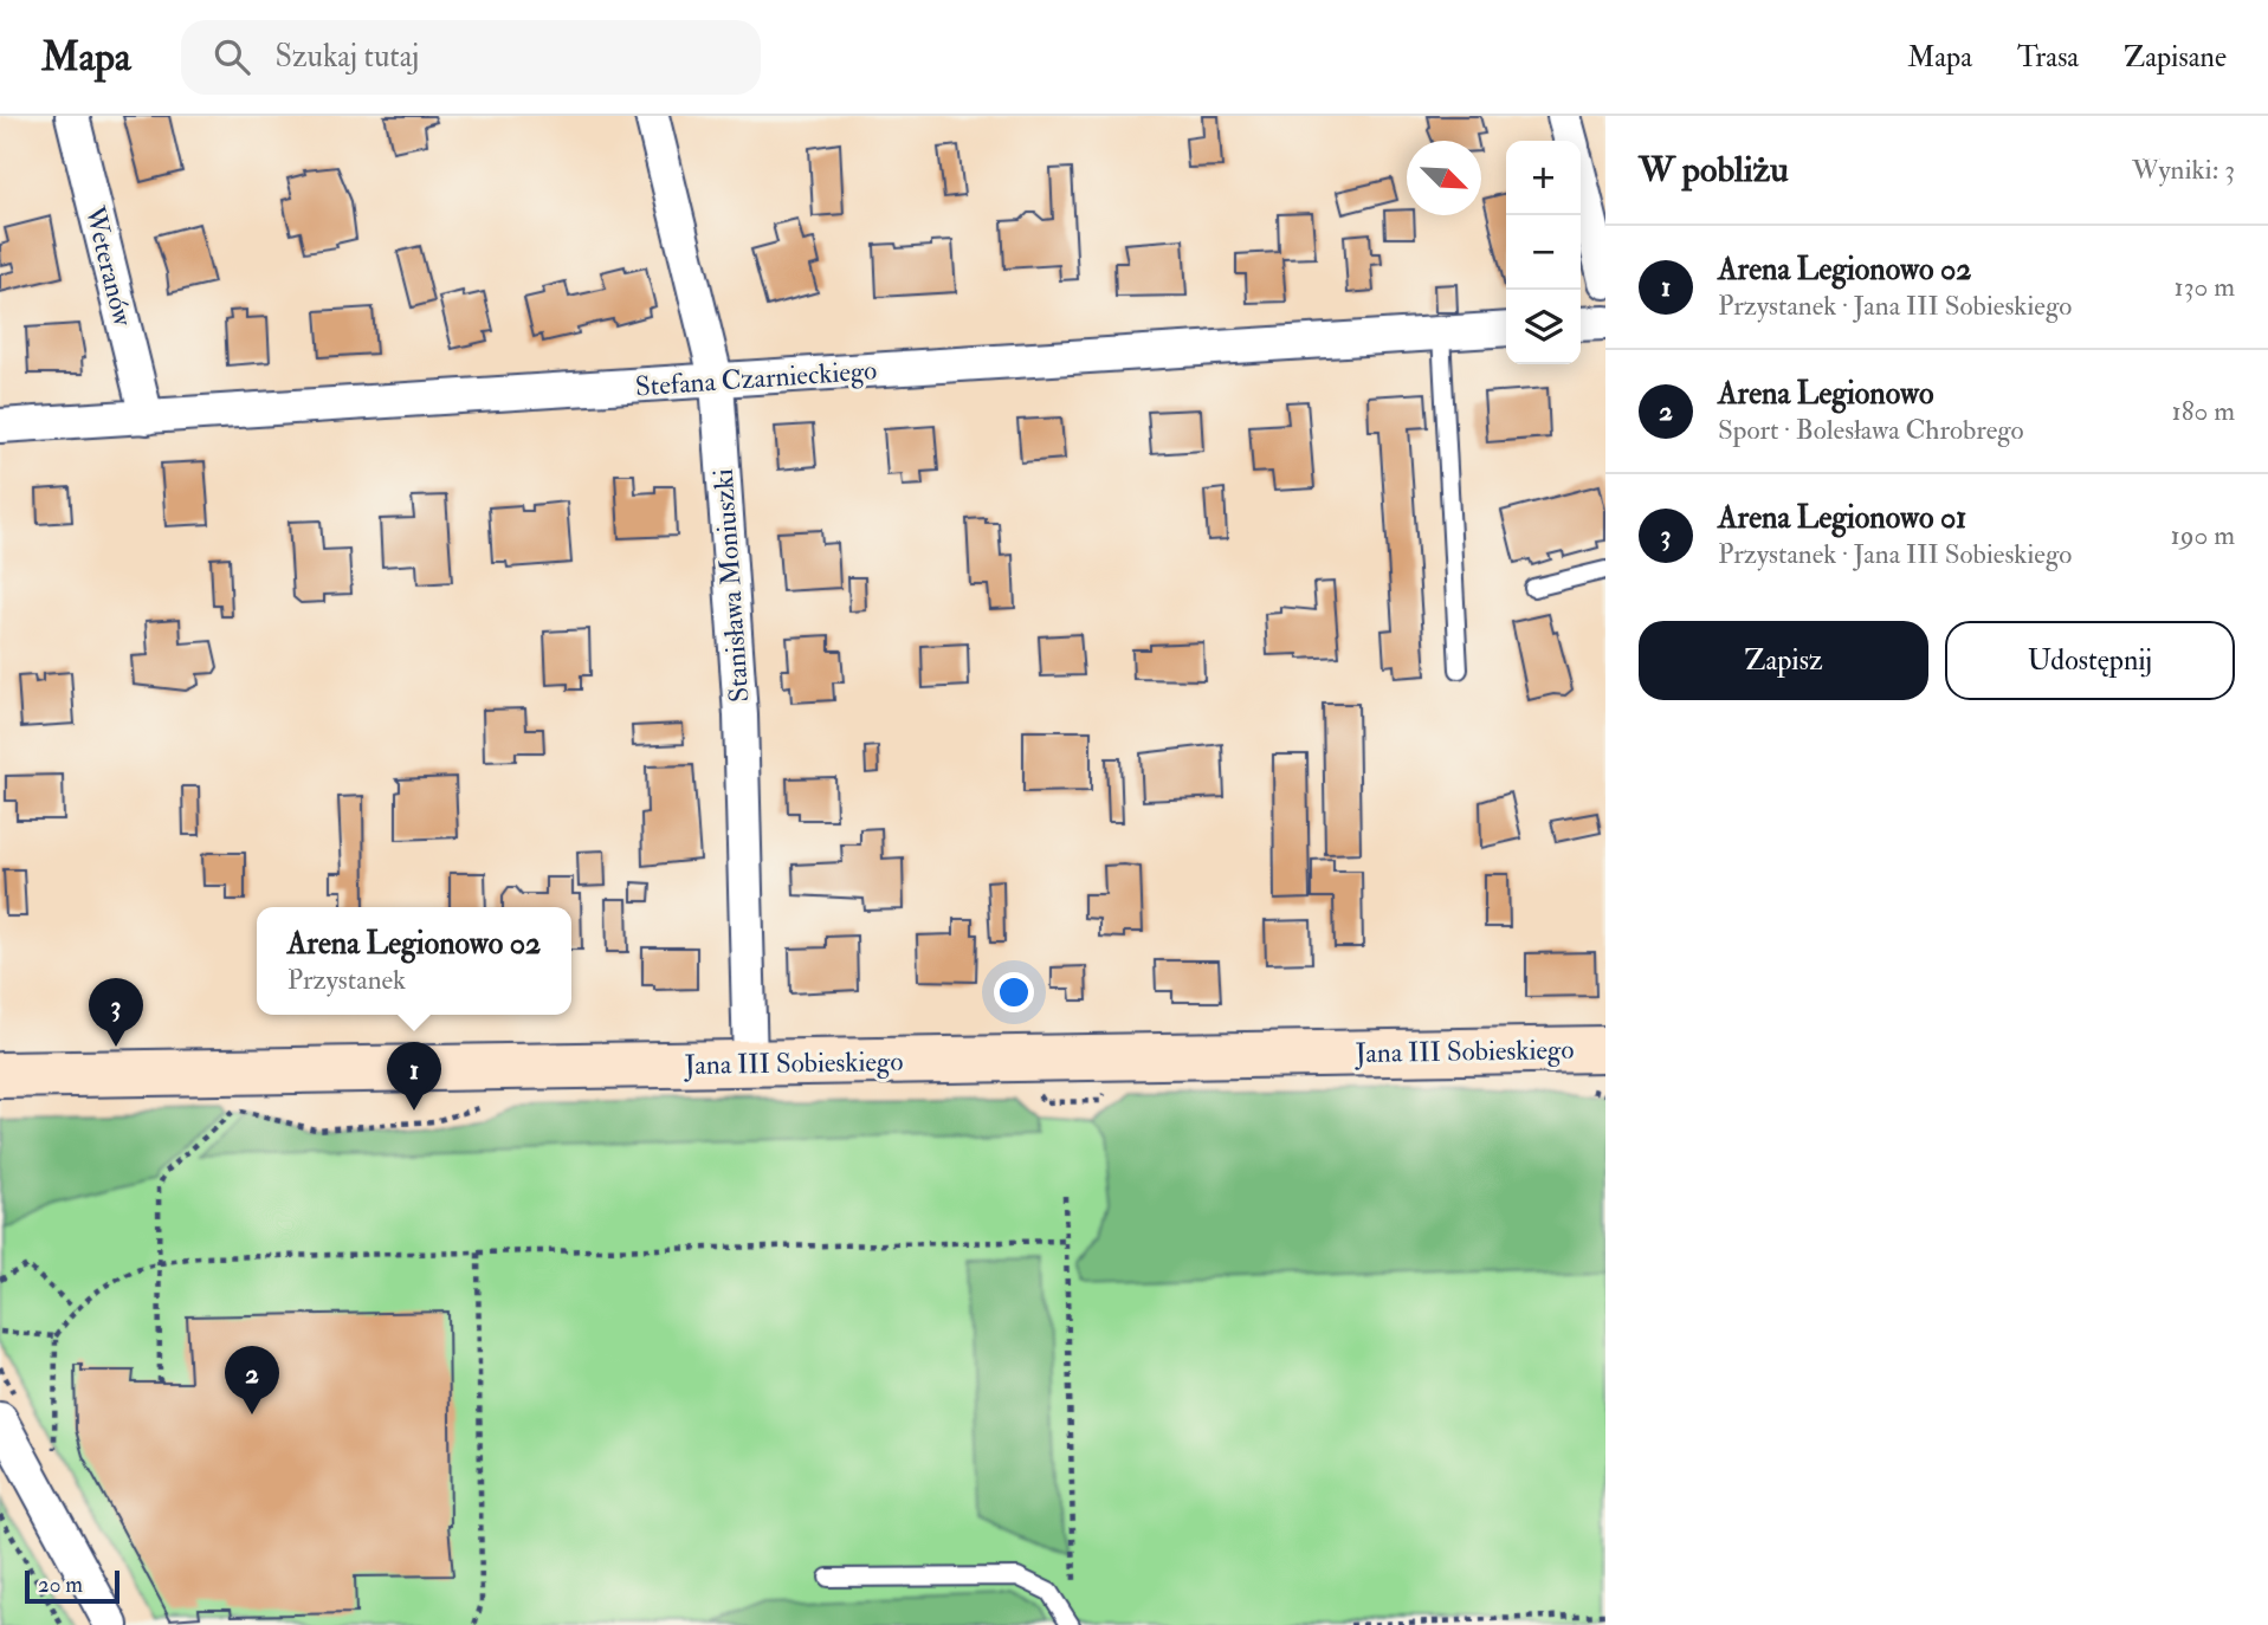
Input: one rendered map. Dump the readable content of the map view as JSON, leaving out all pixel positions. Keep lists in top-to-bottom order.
{
  "streets": {
    "street": [
      "Weteranów",
      "Stefana Czarnieckiego",
      "Stanisława Moniuszki",
      "Jana III Sobieskiego"
    ]
  },
  "crossings": [
    ["Weteranów", "Stefana Czarnieckiego"],
    ["Stefana Czarnieckiego", "Stanisława Moniuszki"],
    ["Stanisława Moniuszki", "Jana III Sobieskiego"]
  ],
  "scale_bar": "20 m",
  "north": "bottom right",
  "page": {
    "header": "Mapa",
    "search": "Szukaj tutaj",
    "nav": ["Mapa", "Trasa", "Zapisane"],
    "heading": ["W pobliżu", "Wyniki: 3"],
    "map_buttons": ["+", "−"],
    "list": [
      {
        "mark": "1",
        "name": "Arena Legionowo 02",
        "note": "Przystanek · Jana III Sobieskiego",
        "value": "130 m"
      },
      {
        "mark": "2",
        "name": "Arena Legionowo",
        "note": "Sport · Bolesława Chrobrego",
        "value": "180 m"
      },
      {
        "mark": "3",
        "name": "Arena Legionowo 01",
        "note": "Przystanek · Jana III Sobieskiego",
        "value": "190 m"
      }
    ],
    "buttons": ["Zapisz", "Udostępnij"],
    "popup": ["Arena Legionowo 02", "Przystanek"],
    "pins": ["3", "1", "2"],
    "scale": "20 m"
  }
}
